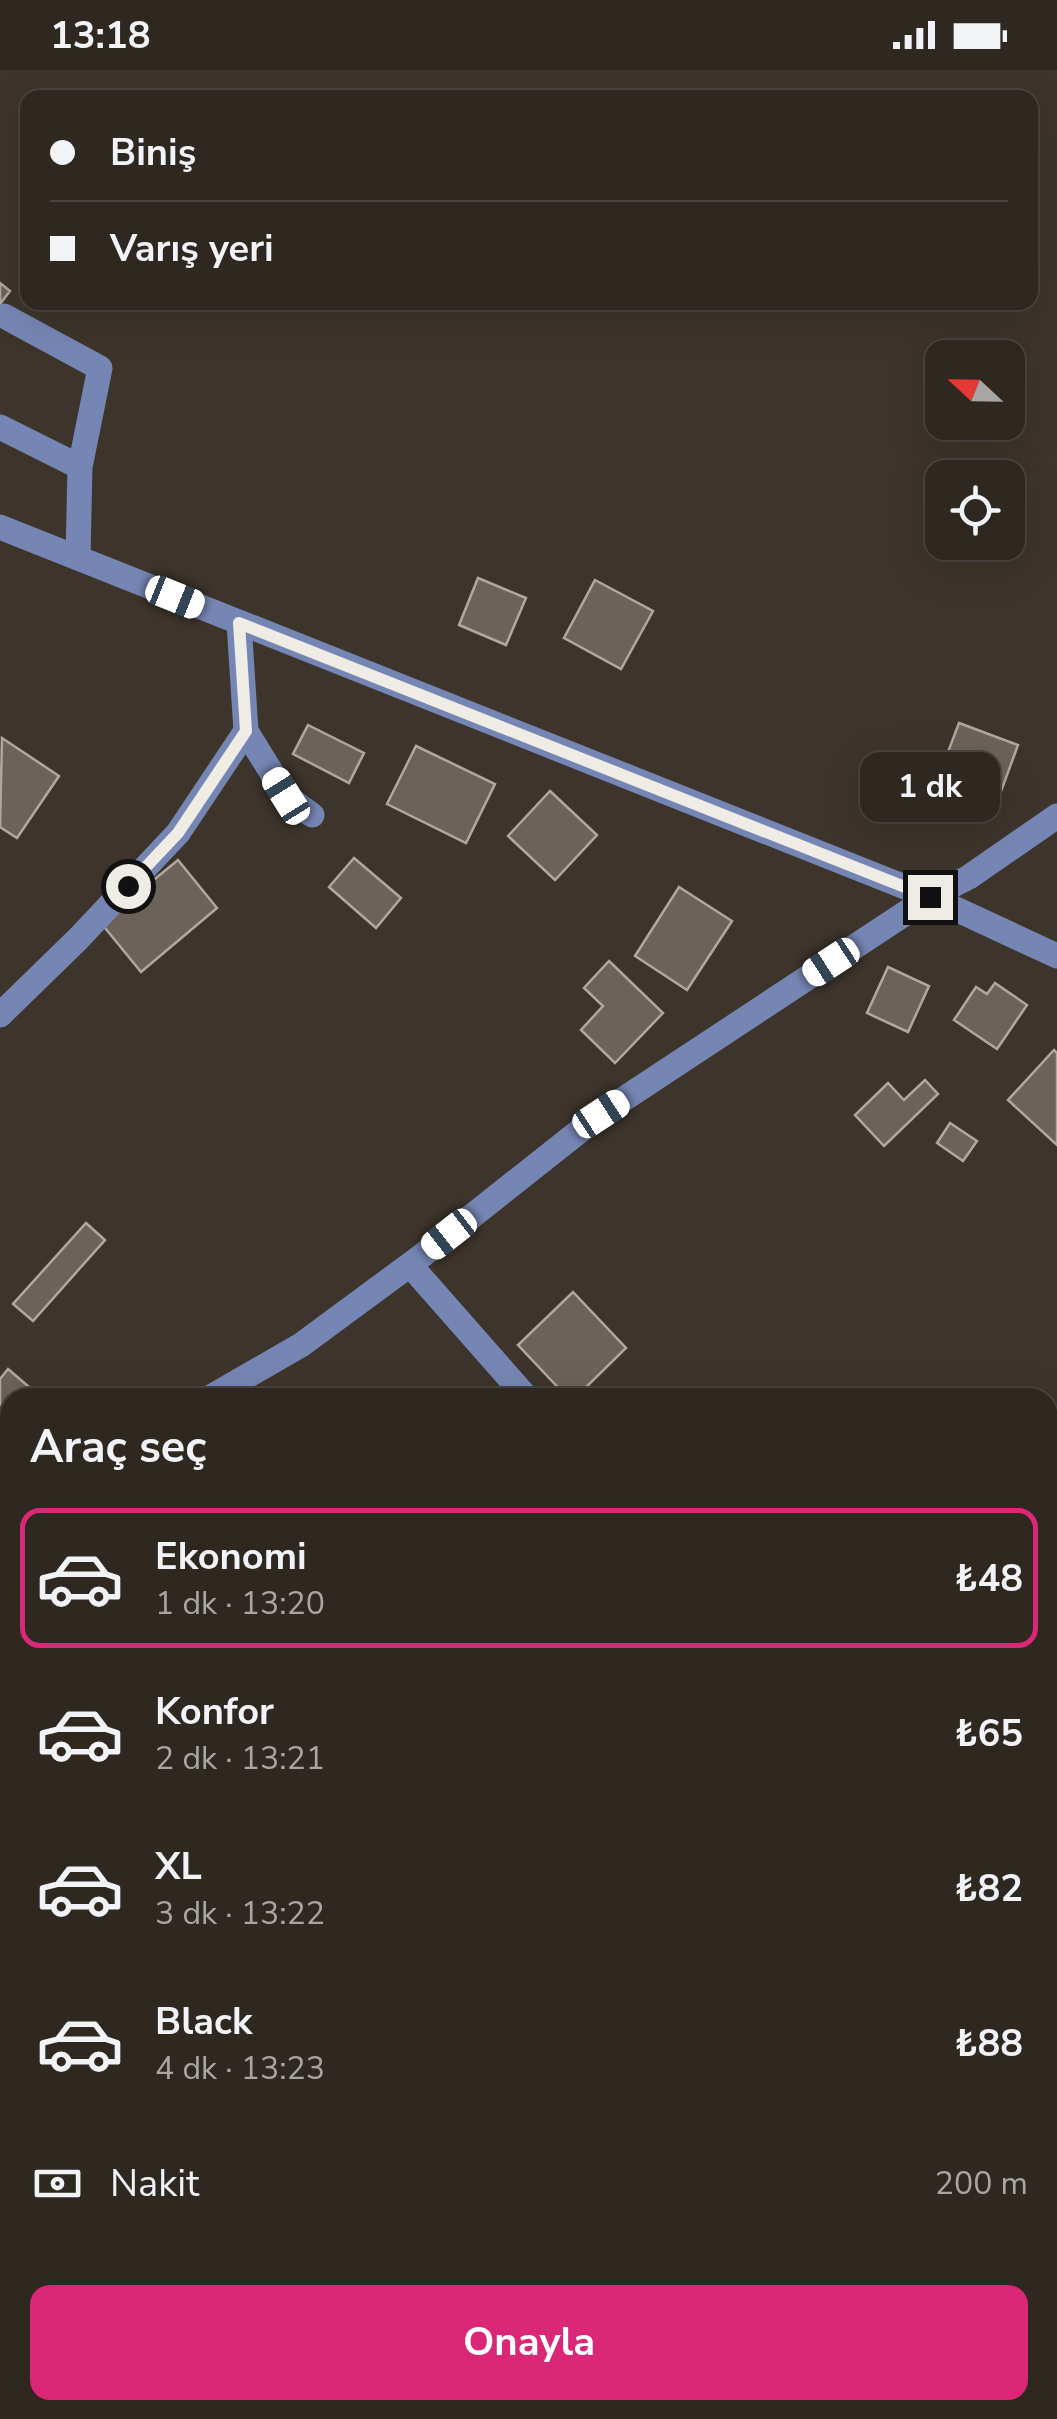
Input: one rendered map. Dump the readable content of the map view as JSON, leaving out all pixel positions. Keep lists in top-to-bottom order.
{
  "north": "left",
  "page": {
    "status": "13:18",
    "banner": ["Biniş", "Varış yeri"],
    "bubble": "1 dk",
    "heading": "Araç seç",
    "list": [
      {
        "name": "Ekonomi",
        "note": "1 dk · 13:20",
        "value": "₺48"
      },
      {
        "name": "Konfor",
        "note": "2 dk · 13:21",
        "value": "₺65"
      },
      {
        "name": "XL",
        "note": "3 dk · 13:22",
        "value": "₺82"
      },
      {
        "name": "Black",
        "note": "4 dk · 13:23",
        "value": "₺88"
      }
    ],
    "pay": ["Nakit", "200 m"],
    "buttons": "Onayla"
  }
}
